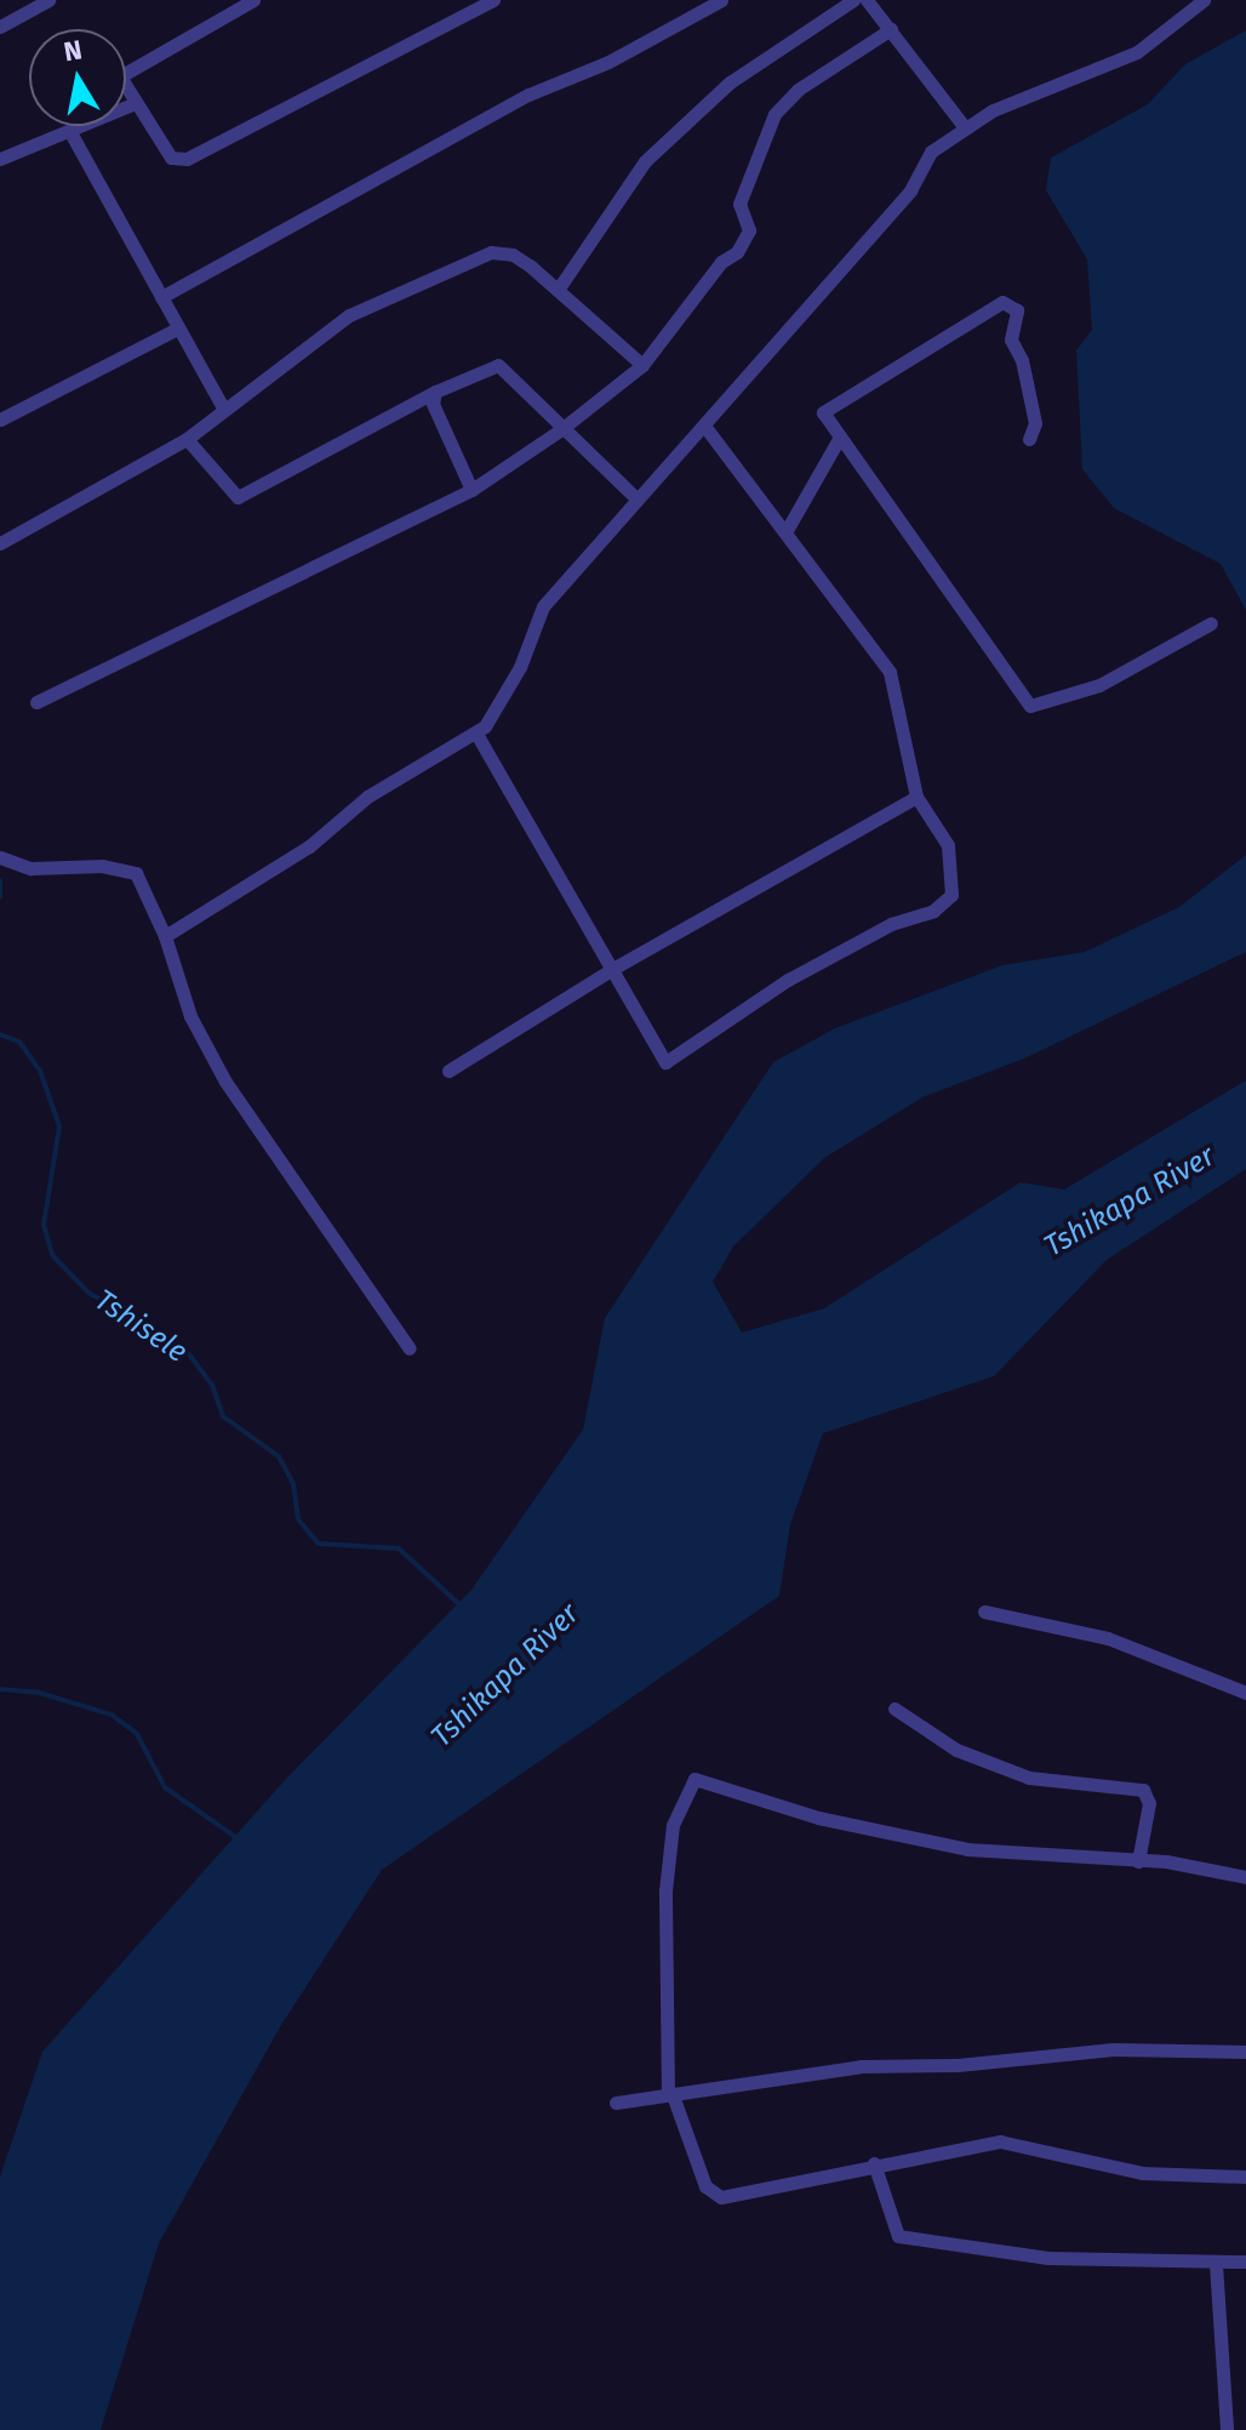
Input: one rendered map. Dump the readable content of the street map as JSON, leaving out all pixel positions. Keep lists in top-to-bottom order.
{
  "water": ["Tshikapa River", "Tshisele"],
  "north": "top"
}
